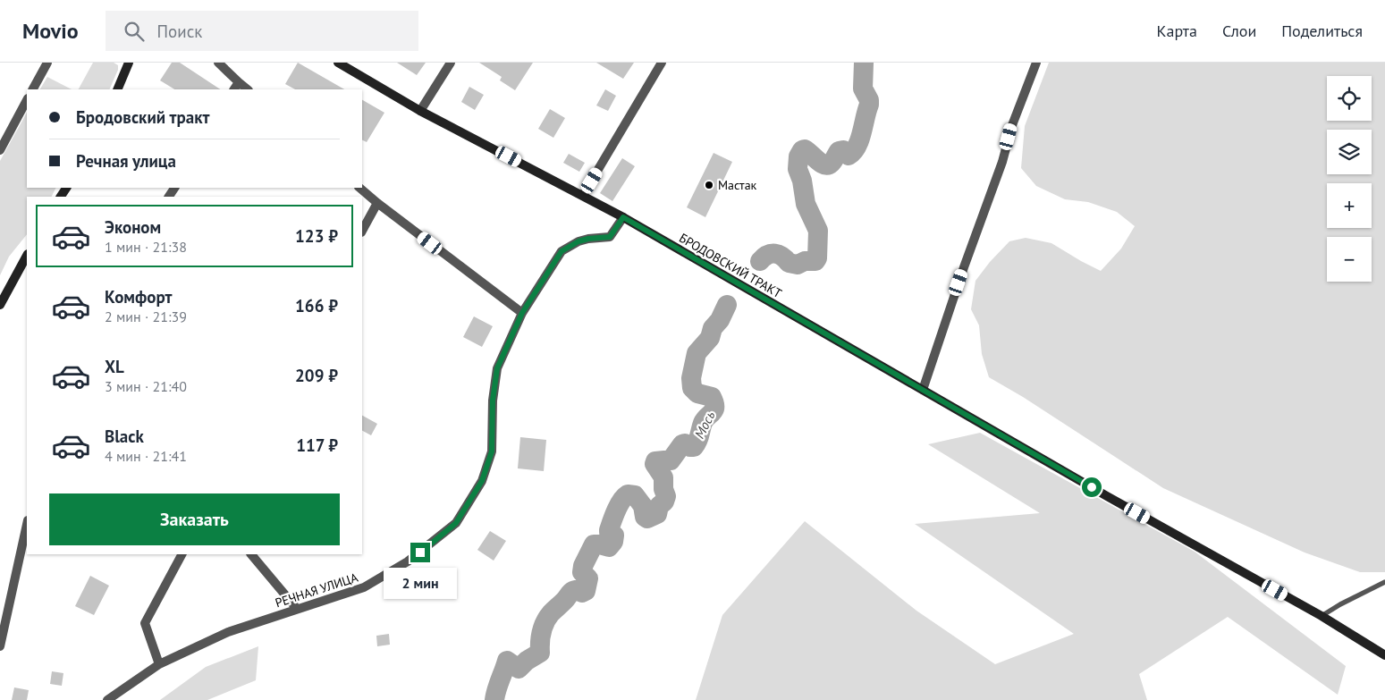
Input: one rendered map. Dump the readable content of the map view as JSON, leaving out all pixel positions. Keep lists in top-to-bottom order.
{
  "streets": {
    "main road": ["БРОДОВСКИЙ ТРАКТ"],
    "street": ["РЕЧНАЯ УЛИЦА"]
  },
  "crossings": [
    ["БРОДОВСКИЙ ТРАКТ", "РЕЧНАЯ УЛИЦА"]
  ],
  "water": ["Мось"],
  "places": ["Мастак"],
  "page": {
    "header": "Movio",
    "search": "Поиск",
    "nav": ["Карта", "Слои", "Поделиться"],
    "map_buttons": ["+", "−"],
    "banner": ["Бродовский тракт", "Речная улица"],
    "list": [
      {
        "name": "Эконом",
        "note": "1 мин · 21:38",
        "value": "123 ₽"
      },
      {
        "name": "Комфорт",
        "note": "2 мин · 21:39",
        "value": "166 ₽"
      },
      {
        "name": "XL",
        "note": "3 мин · 21:40",
        "value": "209 ₽"
      },
      {
        "name": "Black",
        "note": "4 мин · 21:41",
        "value": "117 ₽"
      }
    ],
    "buttons": "Заказать",
    "bubble": "2 мин"
  }
}
